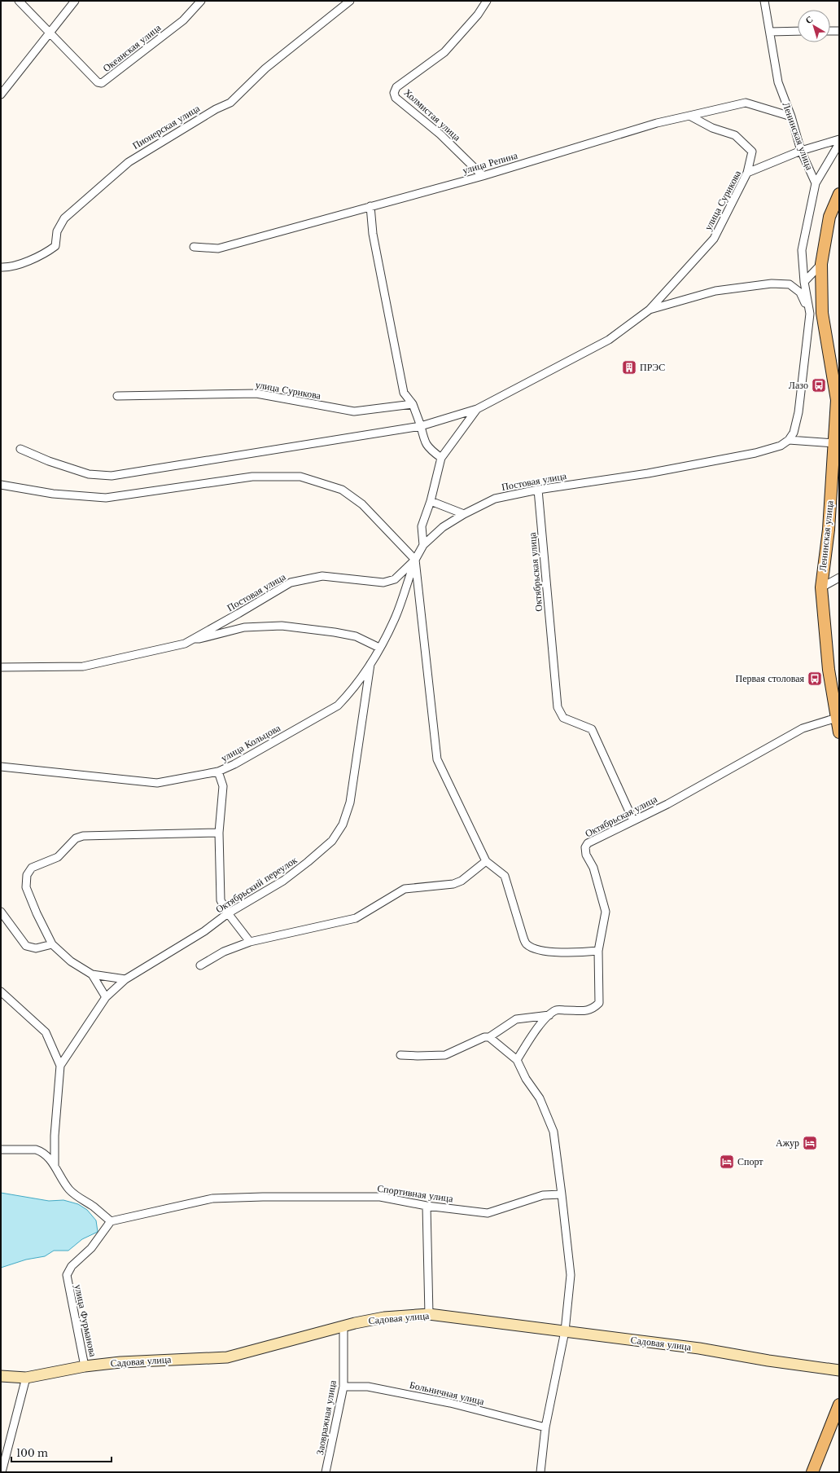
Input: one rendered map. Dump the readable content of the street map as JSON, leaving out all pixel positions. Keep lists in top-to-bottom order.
{
  "streets": {
    "main road": ["Ленинская улица"],
    "street": [
      "Океанская улица",
      "Холмистая улица",
      "Пионерская улица",
      "улица Репина",
      "улица Сурикова",
      "Постовая улица",
      "Октябрьская улица",
      "улица Кольцова",
      "Октябрьский переулок",
      "Спортивная улица",
      "Садовая улица",
      "улица Фурманова",
      "Больничная улица",
      "Заовражная улица"
    ]
  },
  "crossings": [
    ["Холмистая улица", "улица Репина"],
    ["Ленинская улица", "улица Репина"],
    ["Ленинская улица", "улица Сурикова"],
    ["Ленинская улица", "Октябрьская улица"],
    ["Постовая улица", "Октябрьская улица"],
    ["Постовая улица", "улица Кольцова"],
    ["улица Кольцова", "Октябрьский переулок"],
    ["Спортивная улица", "улица Фурманова"],
    ["Садовая улица", "улица Фурманова"],
    ["Садовая улица", "Заовражная улица"],
    ["Больничная улица", "Заовражная улица"]
  ],
  "places": {
    "building": ["ПРЭС"],
    "bus stop": ["Лазо", "Первая столовая"],
    "hotel": ["Ажур", "Спорт"]
  },
  "scale_bar": "100 m",
  "north": "top left"
}
